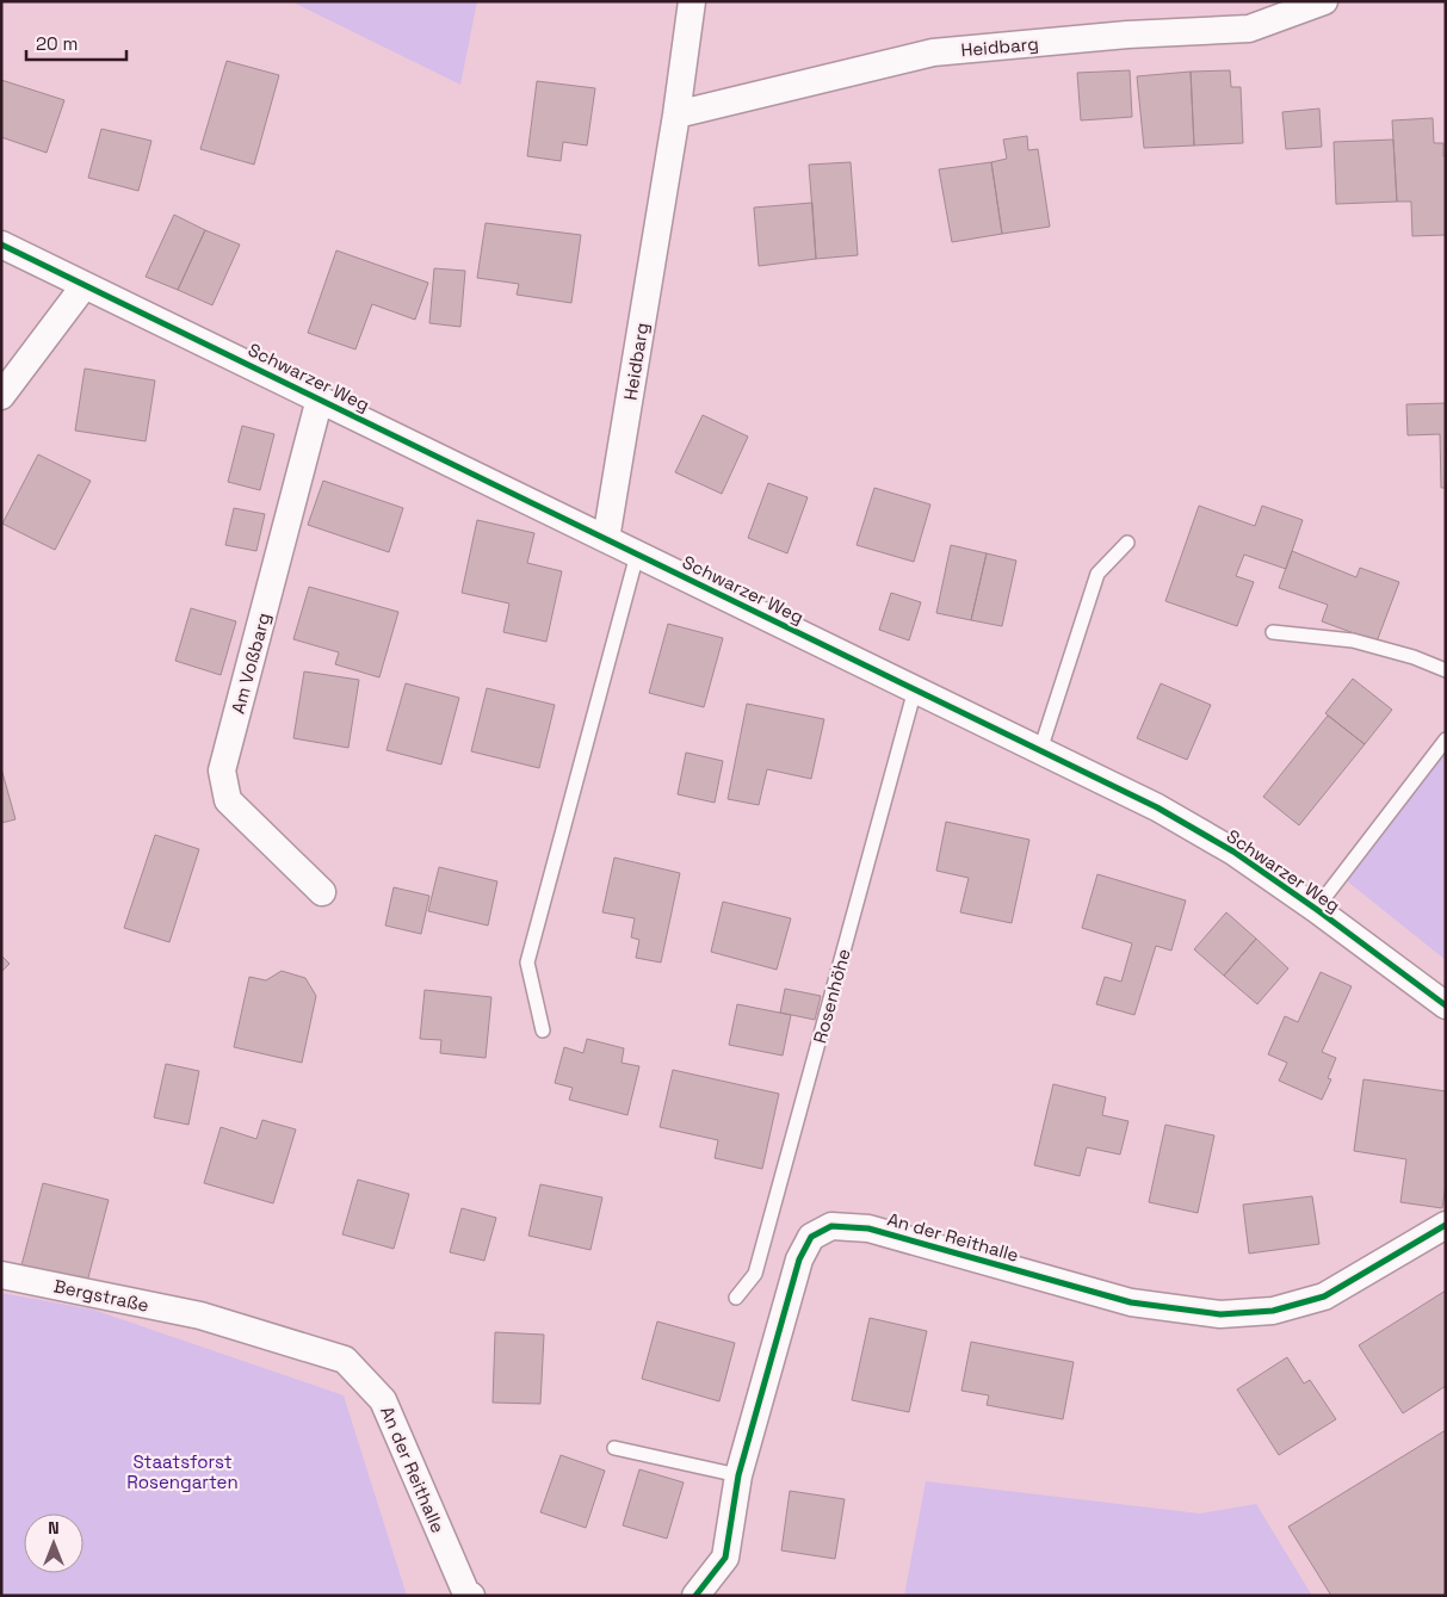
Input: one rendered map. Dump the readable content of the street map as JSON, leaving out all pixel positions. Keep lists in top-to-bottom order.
{
  "streets": {
    "street": [
      "Heidbarg",
      "Schwarzer Weg",
      "Am Voßbarg",
      "An der Reithalle",
      "Bergstraße"
    ],
    "lane": ["Rosenhöhe"]
  },
  "crossings": [
    ["Heidbarg", "Schwarzer Weg"],
    ["Schwarzer Weg", "Am Voßbarg"],
    ["Schwarzer Weg", "Rosenhöhe"],
    ["An der Reithalle", "Bergstraße"]
  ],
  "parks": ["Staatsforst Rosengarten"],
  "scale_bar": "20 m",
  "north": "top"
}
